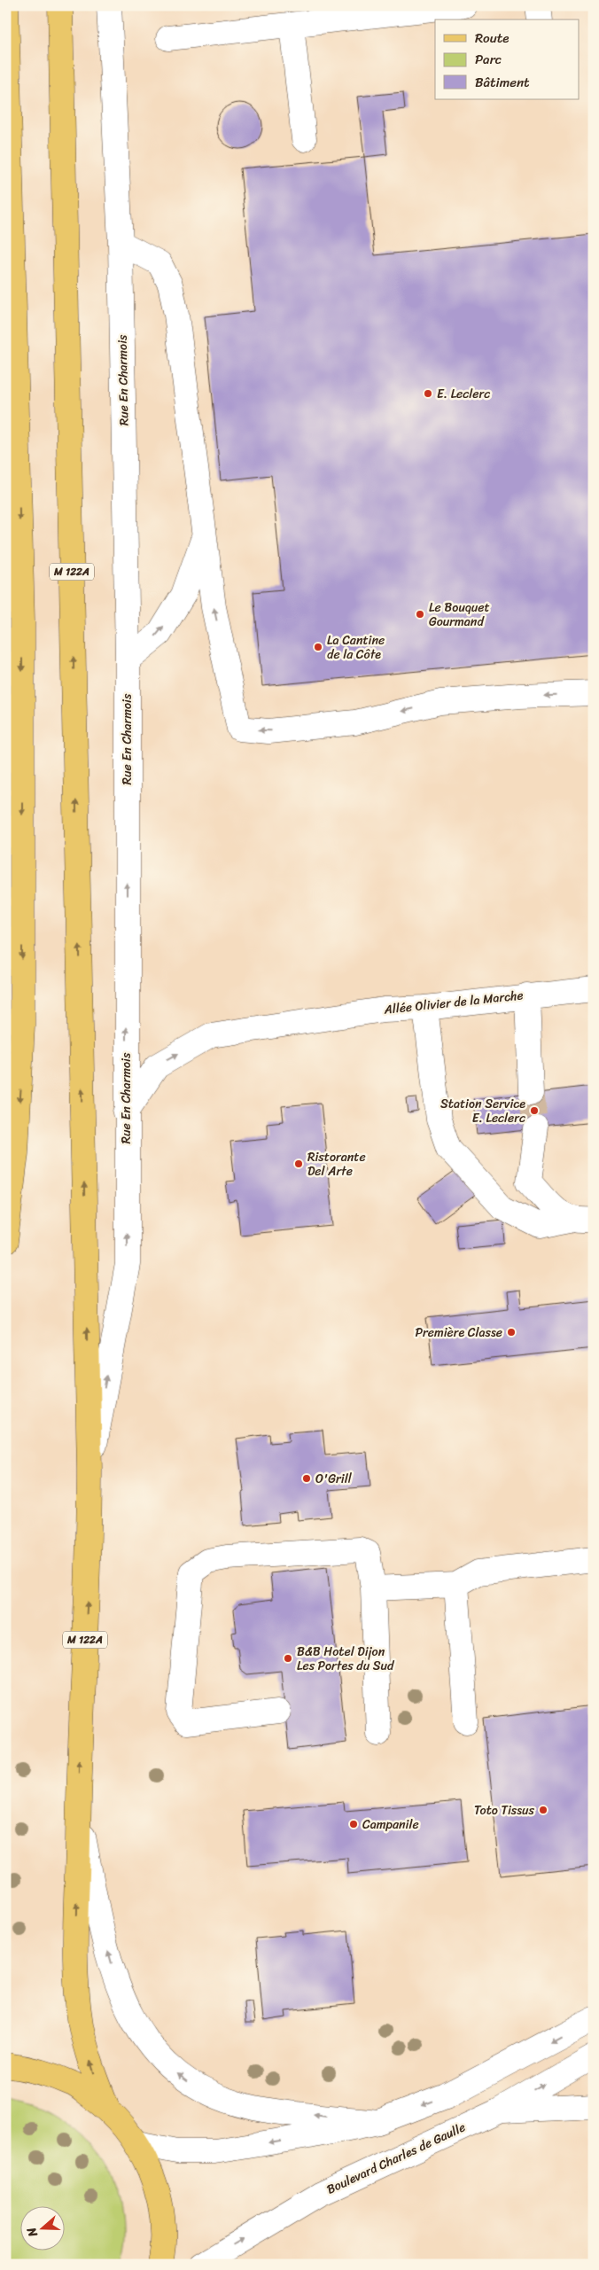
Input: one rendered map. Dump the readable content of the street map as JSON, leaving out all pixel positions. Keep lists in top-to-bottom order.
{
  "streets": {
    "main road": ["M 122A"],
    "street": ["Rue En Charmois", "Allée Olivier de la Marche", "Boulevard Charles de Gaulle"]
  },
  "crossings": [
    ["Rue En Charmois", "M 122A"],
    ["Rue En Charmois", "Allée Olivier de la Marche"]
  ],
  "one_way": ["Rue En Charmois", "Allée Olivier de la Marche"],
  "places": [
    "E. Leclerc",
    "Le Bouquet Gourmand",
    "La Cantine de la Côte",
    "Station Service E. Leclerc",
    "Ristorante Del Arte",
    "Première Classe",
    "O'Grill",
    "B&B Hotel Dijon Les Portes du Sud",
    "Toto Tissus",
    "Campanile"
  ],
  "legend": ["Route", "Parc", "Bâtiment"],
  "north": "left"
}
